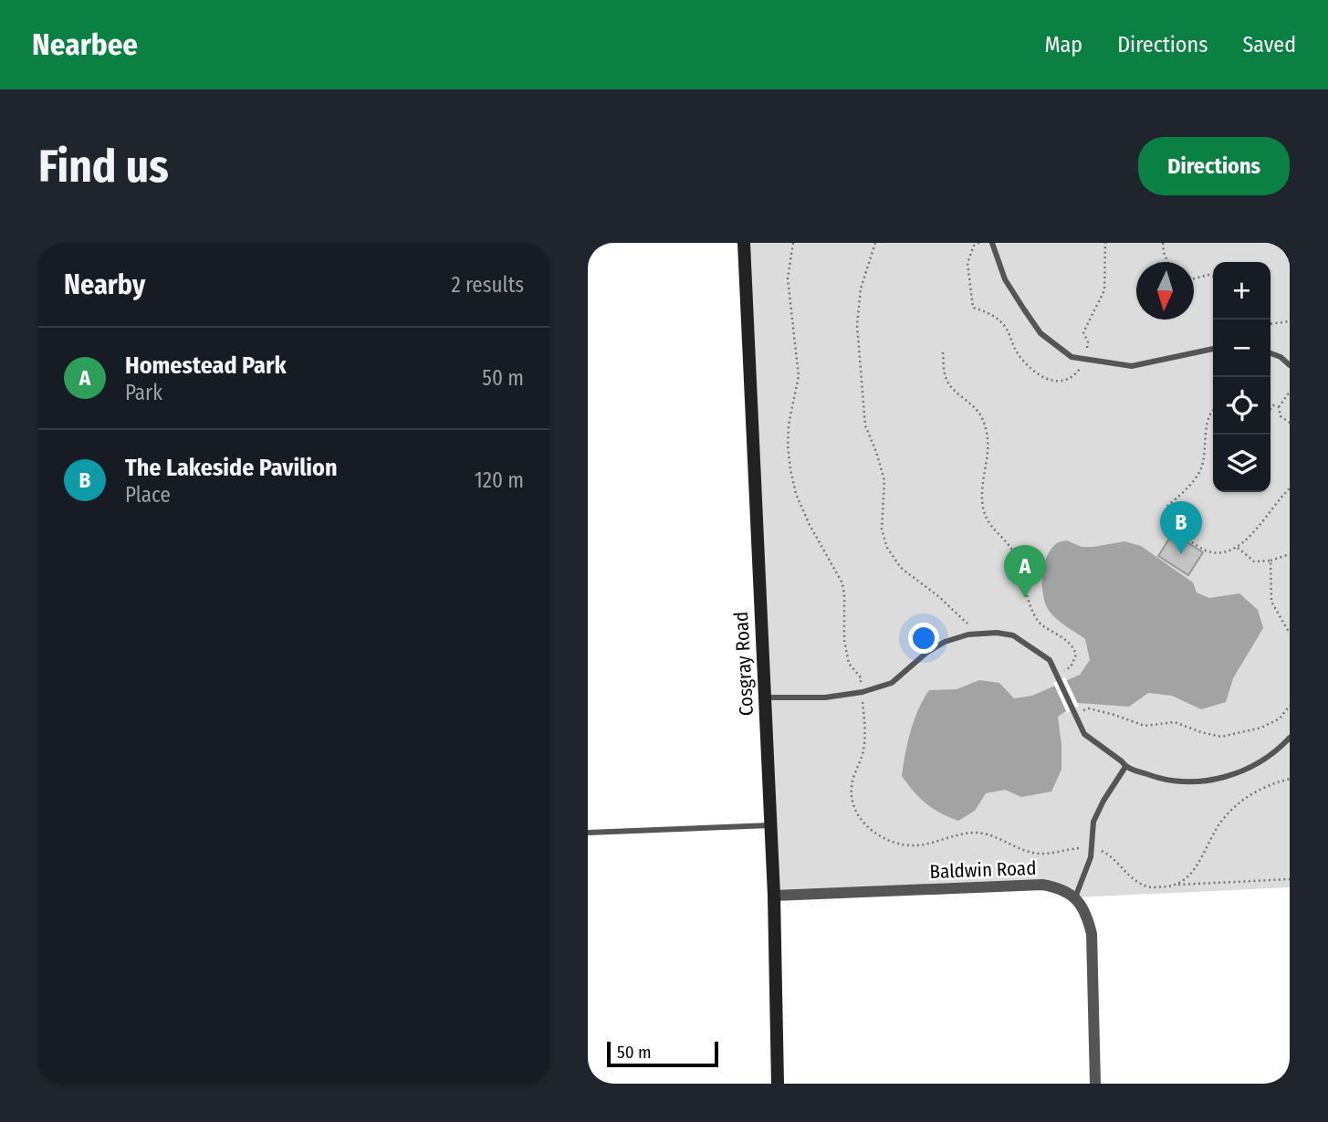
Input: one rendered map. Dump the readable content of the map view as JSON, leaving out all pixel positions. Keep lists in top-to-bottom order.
{
  "streets": {
    "main road": ["Cosgray Road"],
    "street": ["Baldwin Road"]
  },
  "crossings": [
    ["Cosgray Road", "Baldwin Road"]
  ],
  "scale_bar": "50 m",
  "north": "bottom",
  "page": {
    "header": "Nearbee",
    "nav": ["Map", "Directions", "Saved"],
    "buttons": "Directions",
    "title": "Find us",
    "heading": ["Nearby", "2 results"],
    "map_buttons": ["+", "−"],
    "list": [
      {
        "mark": "A",
        "name": "Homestead Park",
        "note": "Park",
        "value": "50 m"
      },
      {
        "mark": "B",
        "name": "The Lakeside Pavilion",
        "note": "Place",
        "value": "120 m"
      }
    ],
    "pins": ["B", "A"],
    "scale": "50 m"
  }
}
